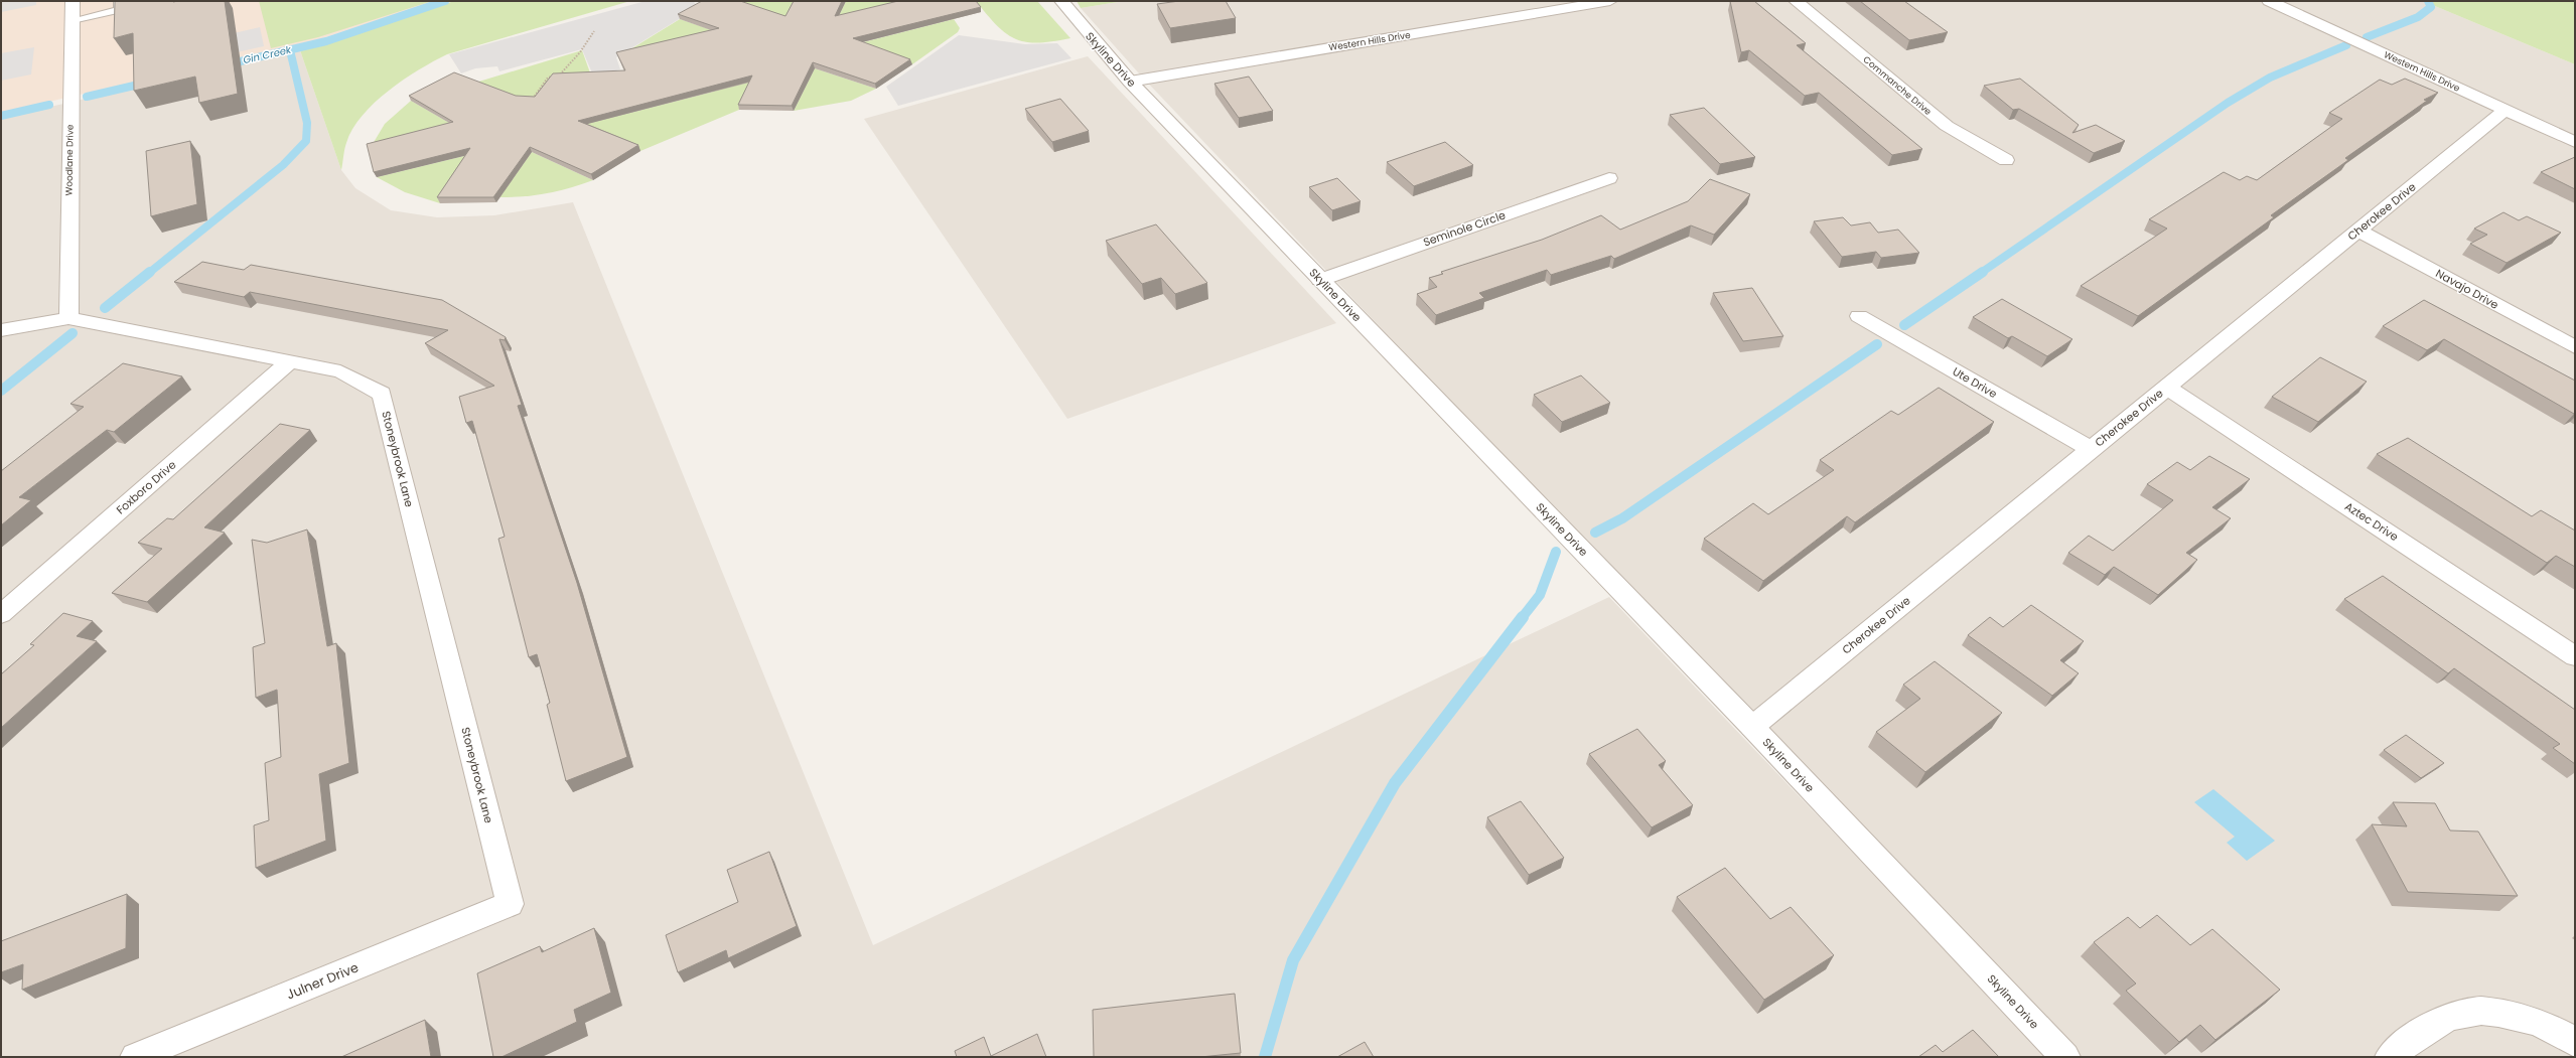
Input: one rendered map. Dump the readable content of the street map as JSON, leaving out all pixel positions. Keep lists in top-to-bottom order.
{
  "streets": {
    "street": [
      "Western Hills Drive",
      "Skyline Drive",
      "Commanche Drive",
      "Woodlane Drive",
      "Cherokee Drive",
      "Seminole Circle",
      "Navajo Drive",
      "Ute Drive",
      "Stoneybrook Lane",
      "Foxboro Drive",
      "Aztec Drive",
      "Julner Drive"
    ]
  },
  "crossings": [
    ["Western Hills Drive", "Skyline Drive"],
    ["Western Hills Drive", "Cherokee Drive"],
    ["Skyline Drive", "Cherokee Drive"],
    ["Skyline Drive", "Seminole Circle"],
    ["Woodlane Drive", "Stoneybrook Lane"],
    ["Cherokee Drive", "Navajo Drive"],
    ["Cherokee Drive", "Ute Drive"],
    ["Cherokee Drive", "Aztec Drive"],
    ["Stoneybrook Lane", "Foxboro Drive"],
    ["Stoneybrook Lane", "Julner Drive"]
  ],
  "water": ["Gin Creek"]
}
